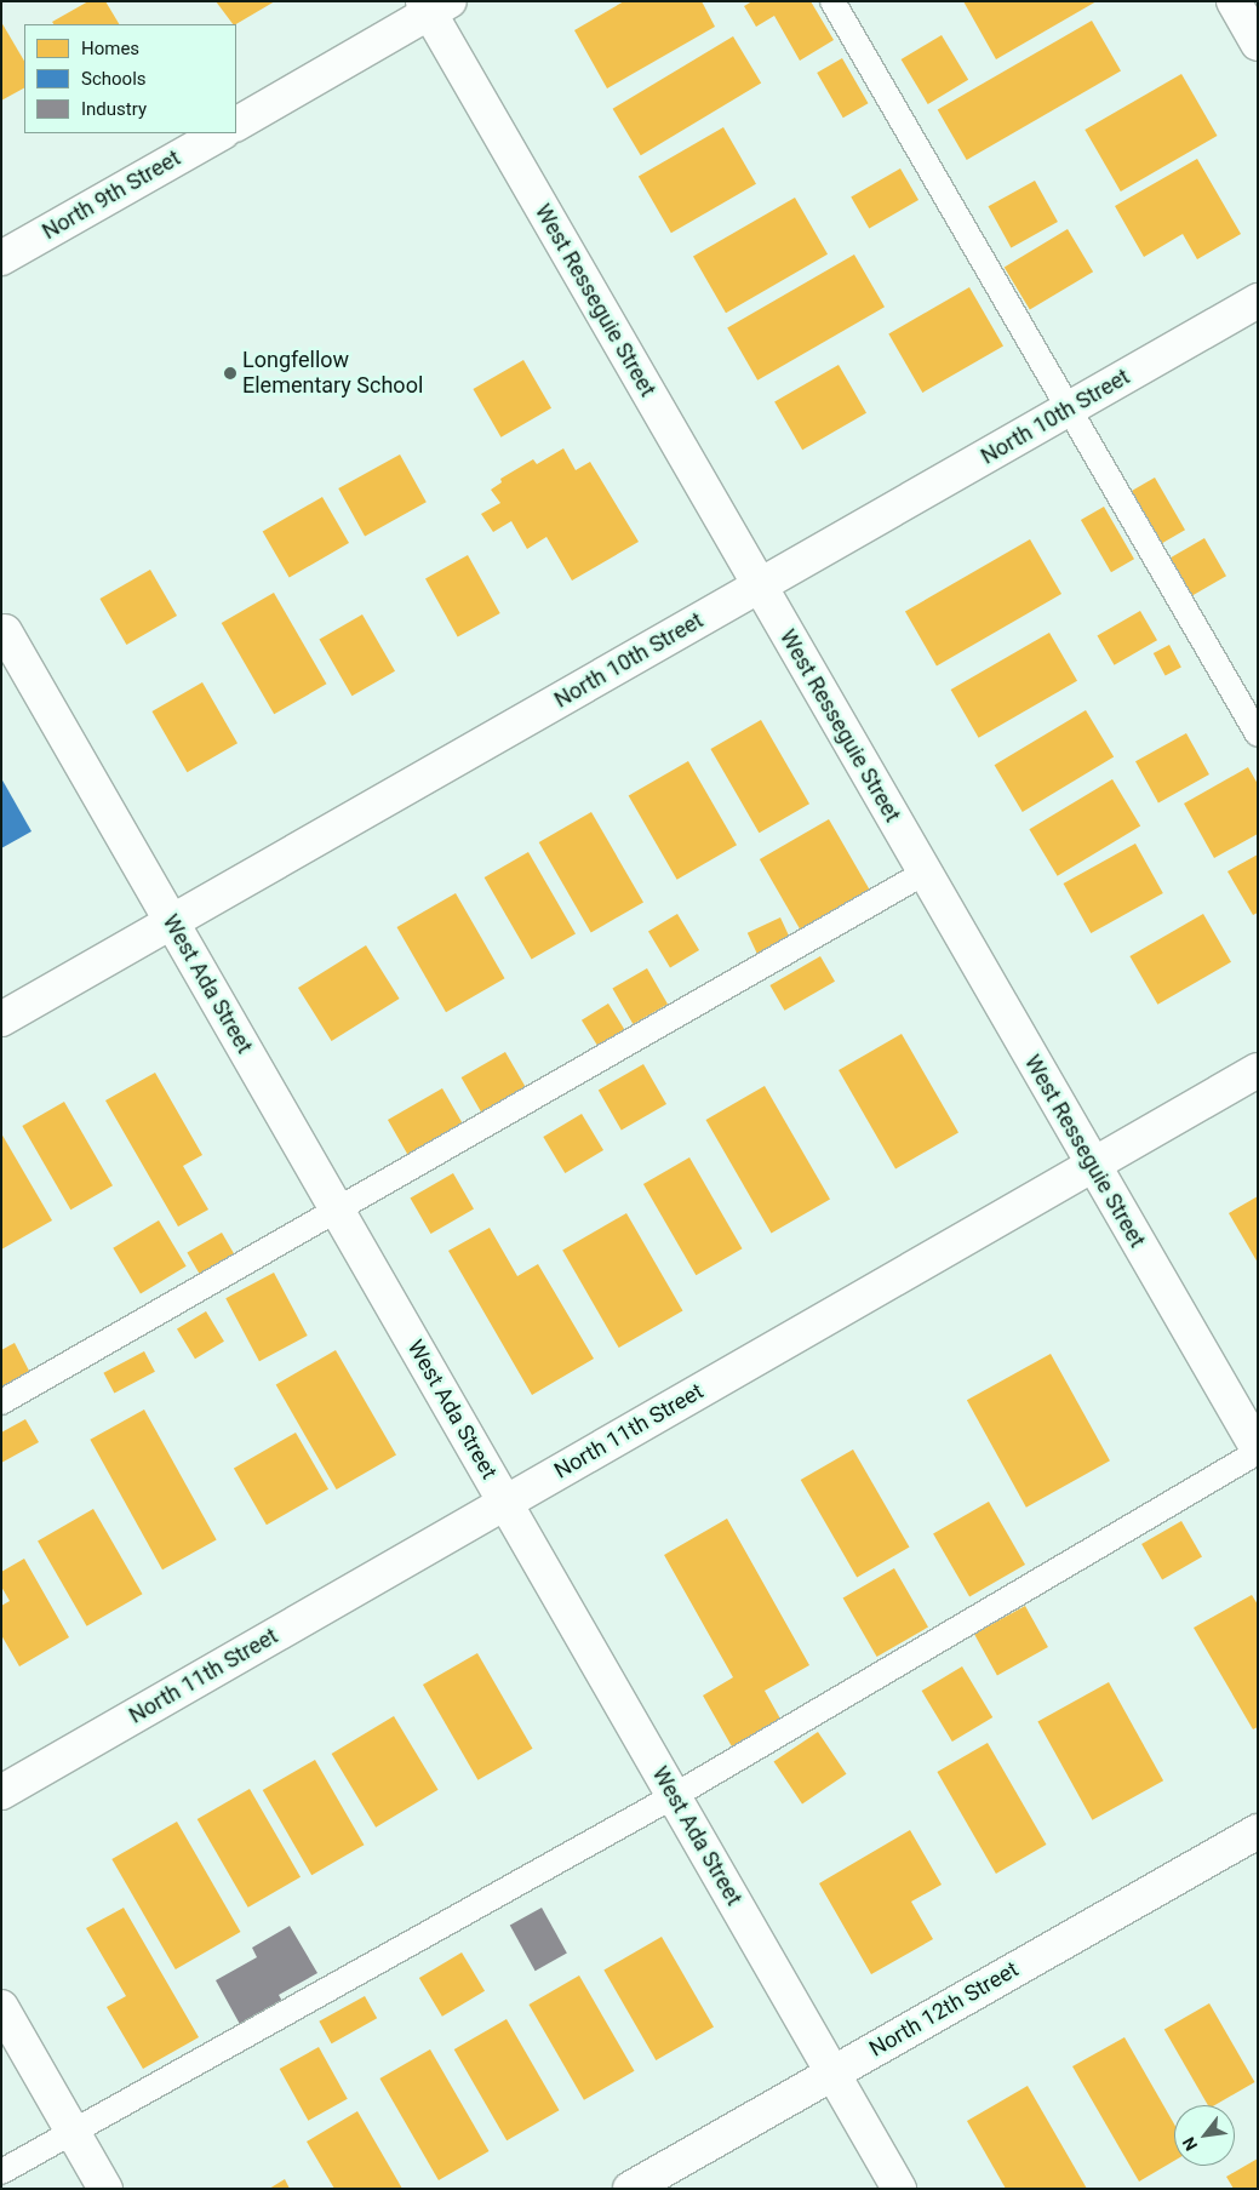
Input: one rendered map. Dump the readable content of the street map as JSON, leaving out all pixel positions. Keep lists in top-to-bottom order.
{
  "streets": {
    "street": [
      "North 9th Street",
      "West Resseguie Street",
      "North 10th Street",
      "West Ada Street",
      "North 11th Street",
      "North 12th Street"
    ]
  },
  "crossings": [
    ["West Resseguie Street", "North 10th Street"],
    ["West Resseguie Street", "North 11th Street"],
    ["North 10th Street", "West Ada Street"],
    ["West Ada Street", "North 11th Street"],
    ["West Ada Street", "North 12th Street"]
  ],
  "places": ["Longfellow Elementary School"],
  "legend": ["Homes", "Schools", "Industry"],
  "north": "bottom left"
}
